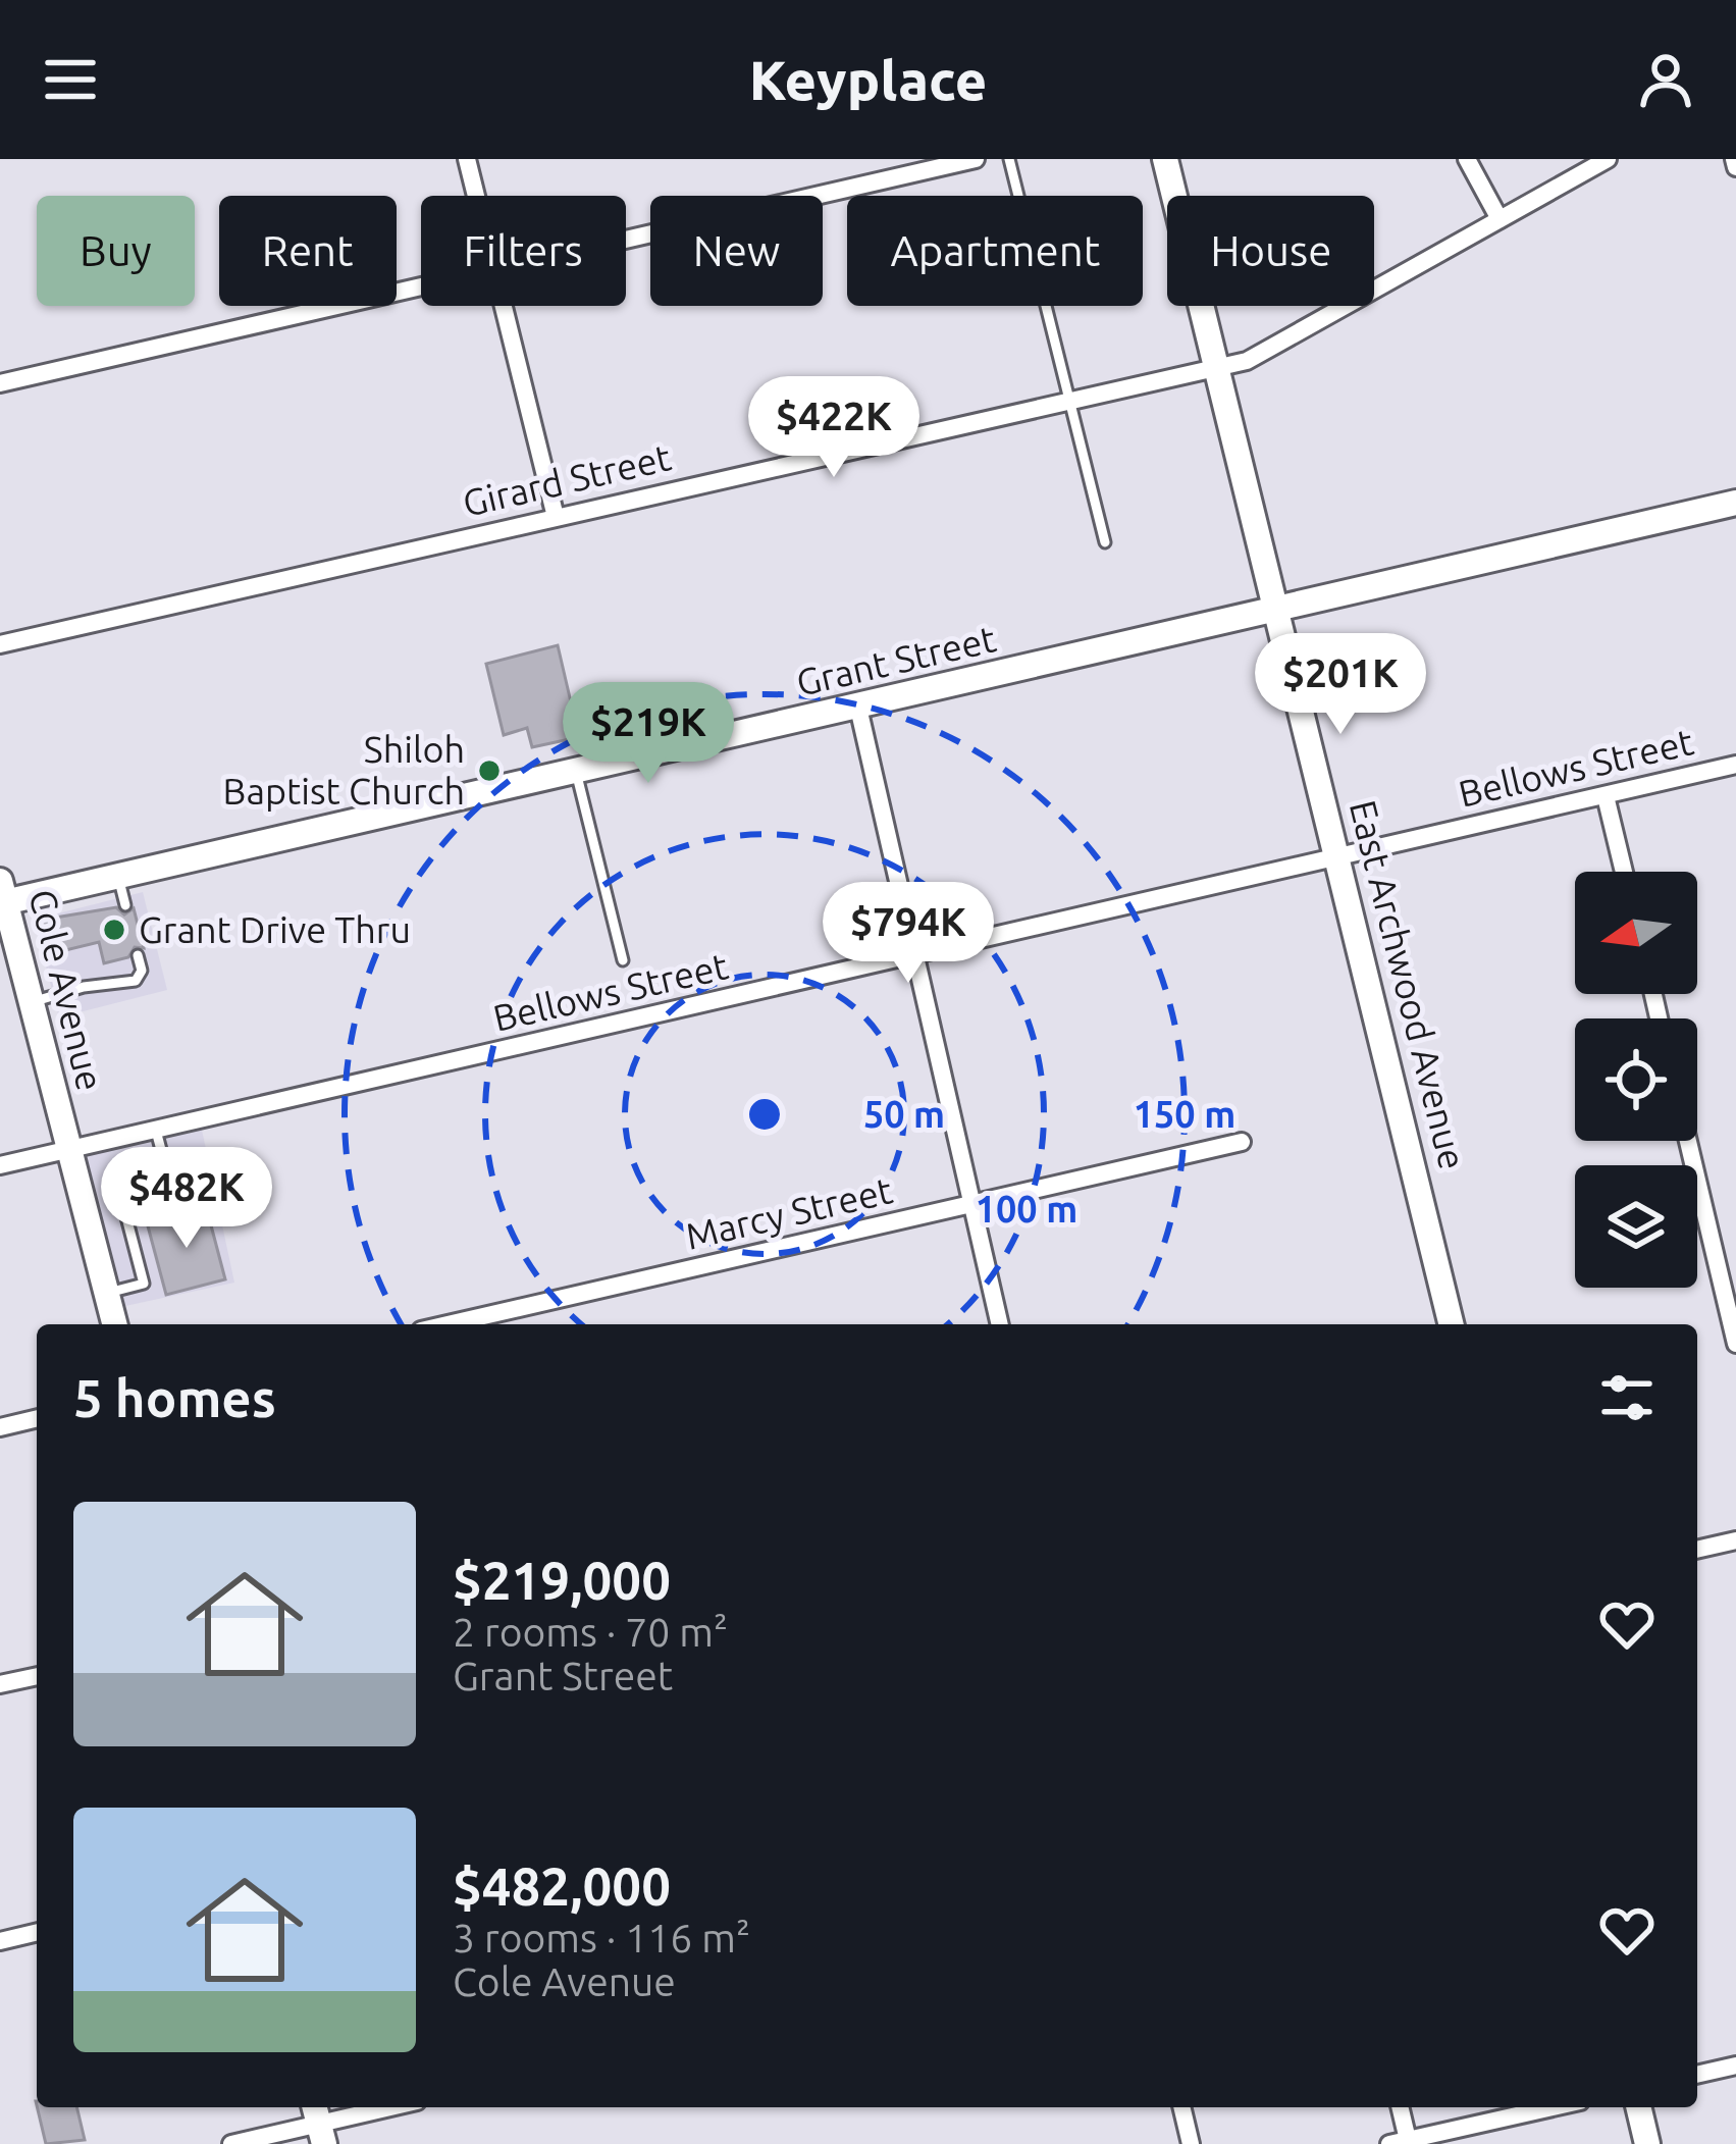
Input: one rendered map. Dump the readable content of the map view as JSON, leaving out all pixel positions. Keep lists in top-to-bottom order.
{
  "streets": {
    "street": [
      "Girard Street",
      "Grant Street",
      "Bellows Street",
      "East Archwood Avenue",
      "Cole Avenue",
      "Marcy Street"
    ]
  },
  "crossings": [
    ["Girard Street", "East Archwood Avenue"],
    ["Grant Street", "East Archwood Avenue"],
    ["Grant Street", "Cole Avenue"],
    ["Bellows Street", "East Archwood Avenue"],
    ["Bellows Street", "Cole Avenue"]
  ],
  "places": ["Shiloh Baptist Church", "Grant Drive Thru"],
  "north": "left",
  "page": {
    "header": "Keyplace",
    "chip": [
      "Buy",
      "Rent",
      "Filters",
      "New",
      "Apartment",
      "House"
    ],
    "price": [
      "$422K",
      "$201K",
      "$219K",
      "$794K",
      "$482K"
    ],
    "heading": "5 homes",
    "list": [
      {
        "name": "$219,000",
        "note": "2 rooms · 70 m² · Grant Street"
      },
      {
        "name": "$482,000",
        "note": "3 rooms · 116 m² · Cole Avenue"
      }
    ]
  },
  "rings": ["50 m", "150 m", "100 m"]
}
